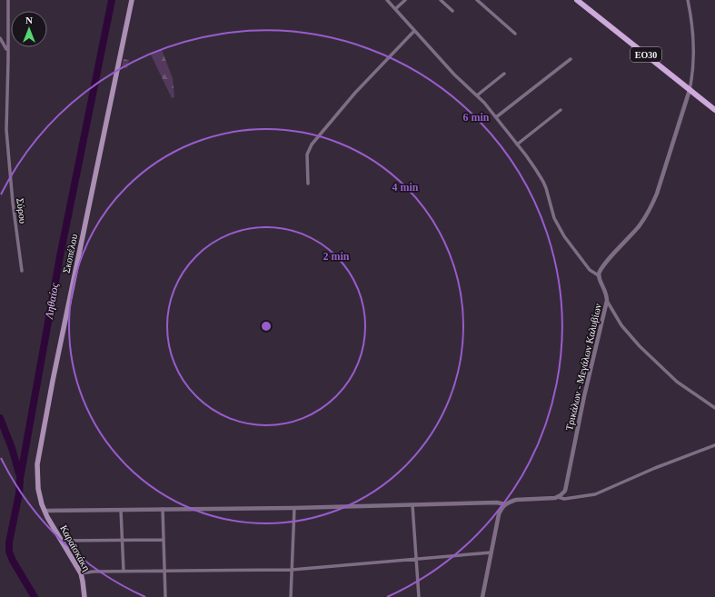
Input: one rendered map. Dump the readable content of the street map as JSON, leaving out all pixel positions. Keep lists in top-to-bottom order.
{
  "streets": {
    "main road": ["ΕΟ30", "Σκοπέλου", "Καραϊσκάκη"],
    "street": ["Σύρου", "Τρικάλων - Μεγάλων Καλυβίων"]
  },
  "crossings": [
    ["Σκοπέλου", "Καραϊσκάκη"]
  ],
  "water": ["Ληθαίος"],
  "north": "top",
  "rings": ["6 min", "4 min", "2 min"]
}
